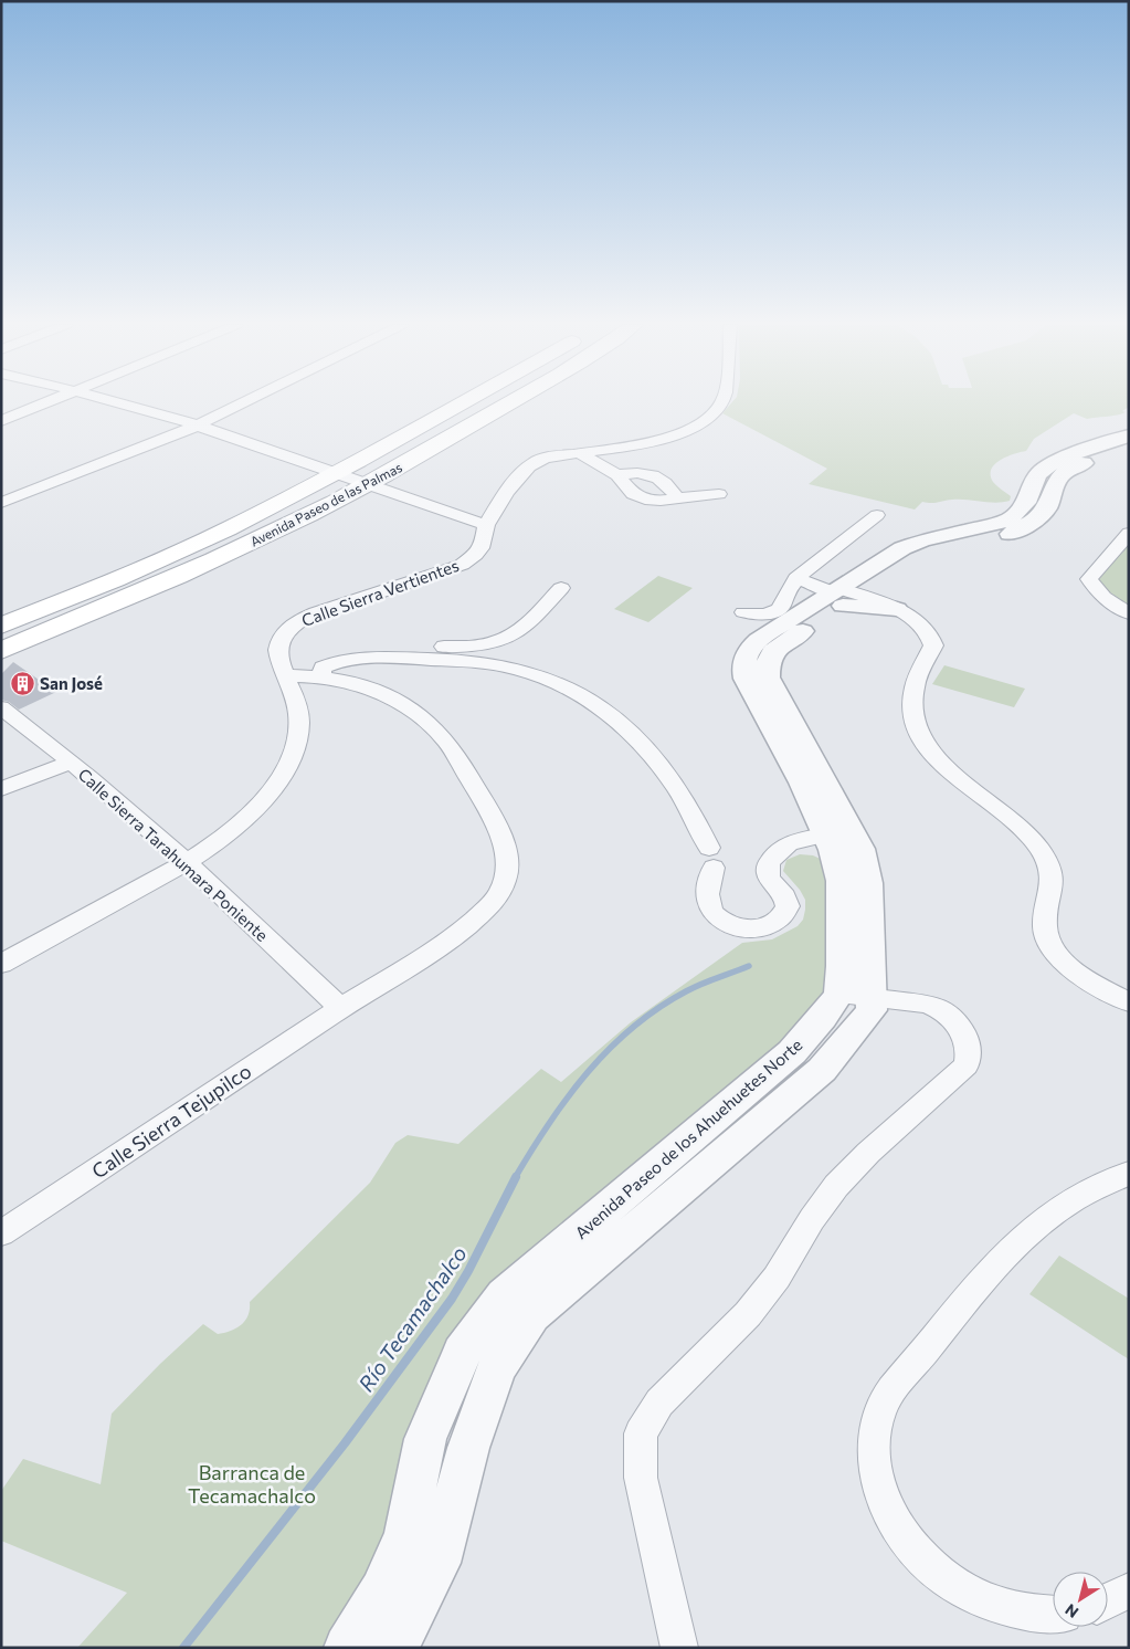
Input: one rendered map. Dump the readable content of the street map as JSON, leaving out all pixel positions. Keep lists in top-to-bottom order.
{
  "streets": {
    "main road": ["Avenida Paseo de las Palmas"],
    "street": [
      "Calle Sierra Vertientes",
      "Calle Sierra Tarahumara Poniente",
      "Calle Sierra Tejupilco",
      "Avenida Paseo de los Ahuehuetes Norte"
    ]
  },
  "crossings": [
    ["Calle Sierra Vertientes", "Calle Sierra Tarahumara Poniente"],
    ["Calle Sierra Vertientes", "Calle Sierra Tejupilco"],
    ["Calle Sierra Tarahumara Poniente", "Calle Sierra Tejupilco"]
  ],
  "water": ["Río Tecamachalco"],
  "parks": ["Barranca de Tecamachalco"],
  "places": {
    "building": ["San José"]
  },
  "north": "bottom left"
}
